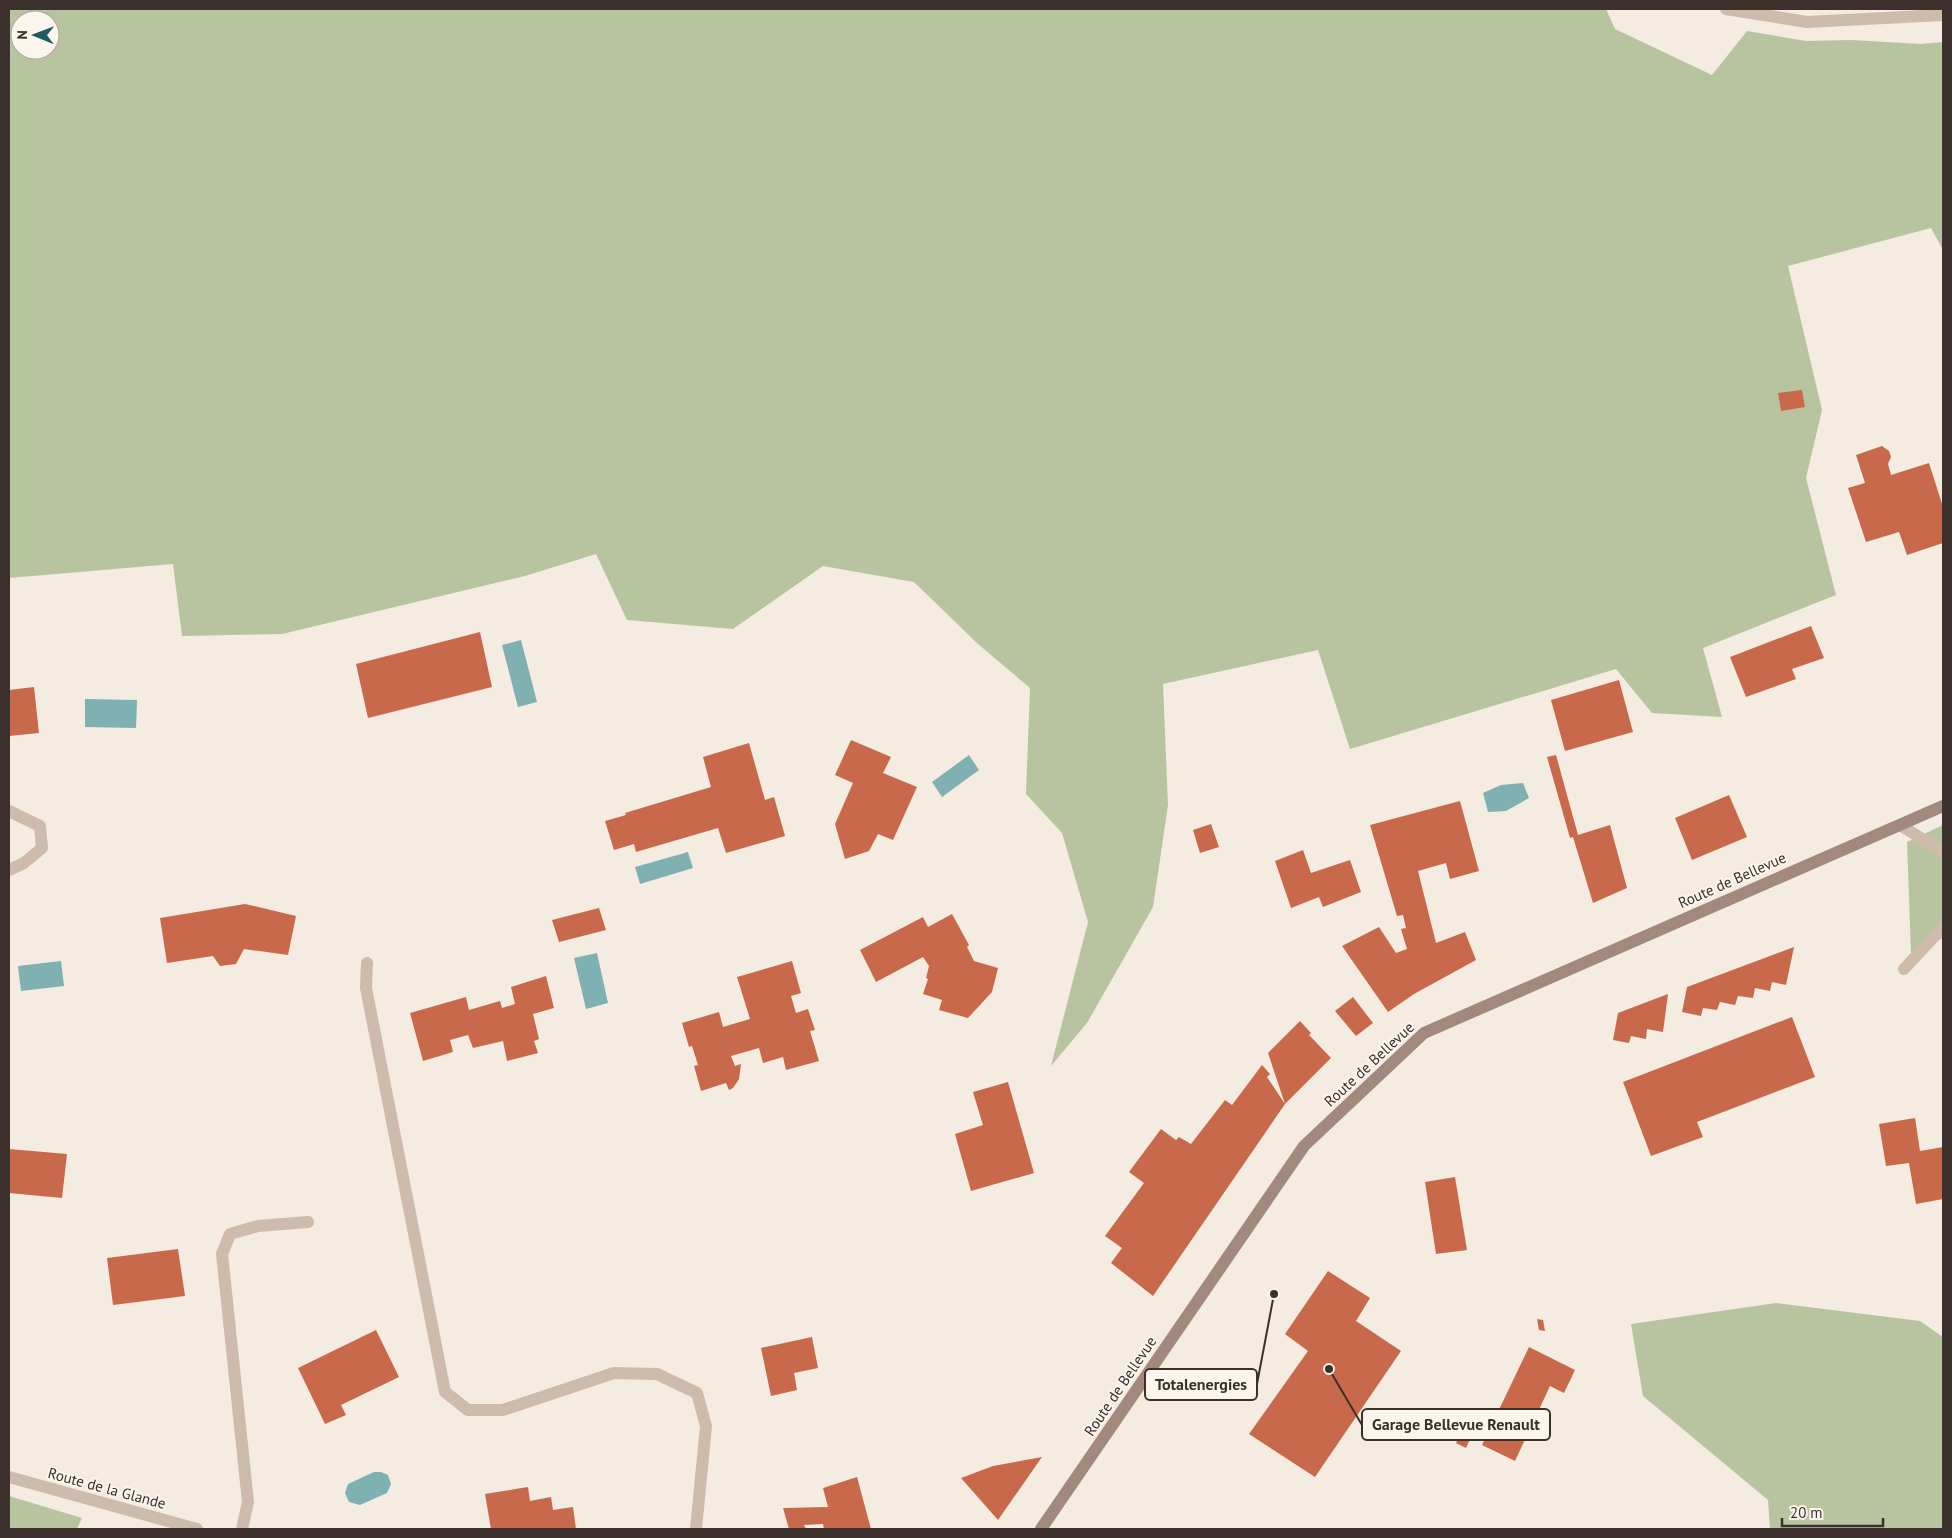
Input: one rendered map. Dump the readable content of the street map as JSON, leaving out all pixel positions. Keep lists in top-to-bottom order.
{
  "streets": {
    "main road": ["Route de Bellevue"],
    "street": ["Route de la Glande"]
  },
  "places": ["Totalenergies", "Garage Bellevue Renault"],
  "scale_bar": "20 m",
  "north": "left"
}
